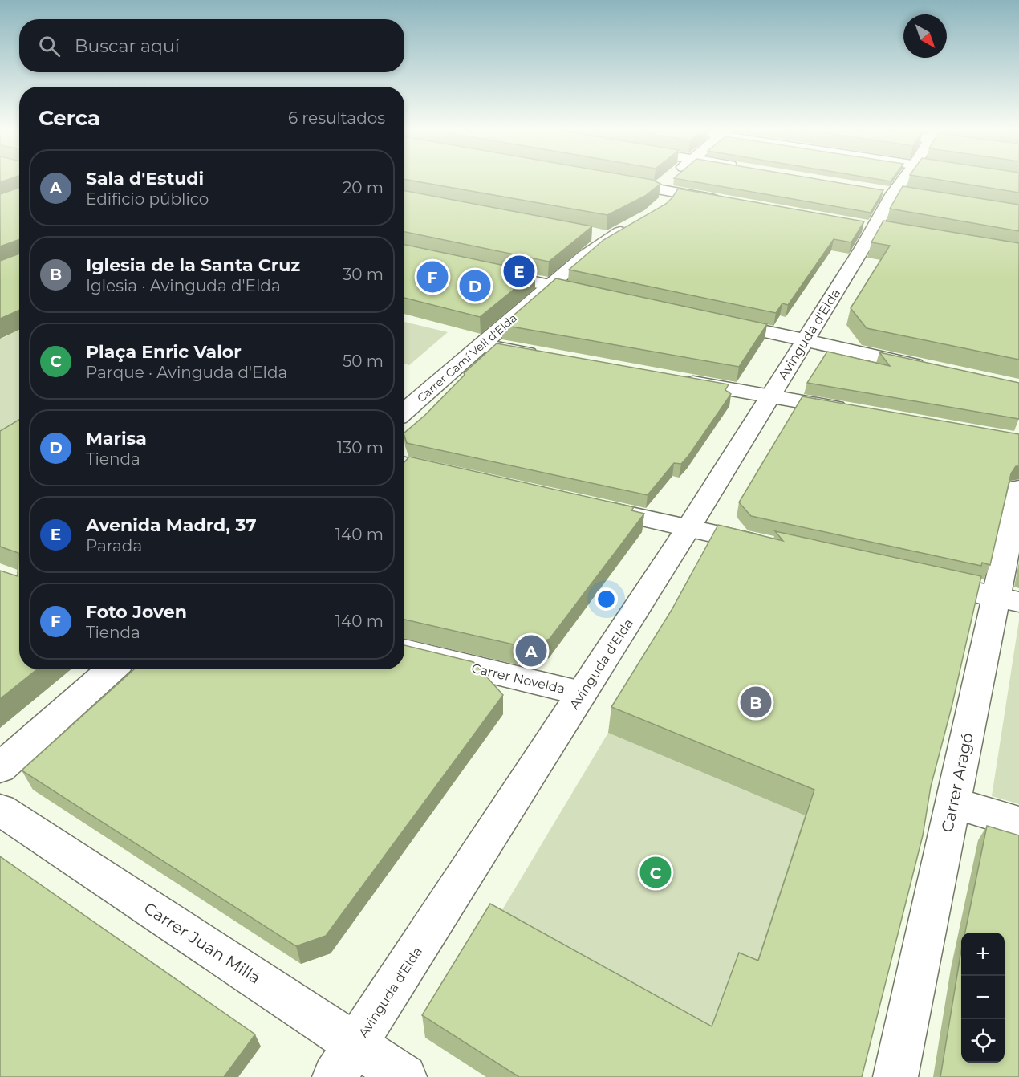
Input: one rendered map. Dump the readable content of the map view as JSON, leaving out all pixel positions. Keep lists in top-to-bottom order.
{
  "streets": {
    "street": [
      "Avinguda d'Elda",
      "Carrer Camí Vell d'Elda",
      "Carrer Novelda",
      "Carrer Aragó",
      "Carrer Juan Millá"
    ]
  },
  "crossings": [
    ["Avinguda d'Elda", "Carrer Novelda"],
    ["Avinguda d'Elda", "Carrer Juan Millá"]
  ],
  "north": "bottom right",
  "page": {
    "search": "Buscar aquí",
    "heading": ["Cerca", "6 resultados"],
    "list": [
      {
        "mark": "A",
        "name": "Sala d'Estudi",
        "note": "Edificio público",
        "value": "20 m"
      },
      {
        "mark": "B",
        "name": "Iglesia de la Santa Cruz",
        "note": "Iglesia · Avinguda d'Elda",
        "value": "30 m"
      },
      {
        "mark": "C",
        "name": "Plaça Enric Valor",
        "note": "Parque · Avinguda d'Elda",
        "value": "50 m"
      },
      {
        "mark": "D",
        "name": "Marisa",
        "note": "Tienda",
        "value": "130 m"
      },
      {
        "mark": "E",
        "name": "Avenida Madrd, 37",
        "note": "Parada",
        "value": "140 m"
      },
      {
        "mark": "F",
        "name": "Foto Joven",
        "note": "Tienda",
        "value": "140 m"
      }
    ],
    "pins": [
      "E",
      "F",
      "D",
      "A",
      "B",
      "C"
    ],
    "map_buttons": ["+", "−"]
  }
}
